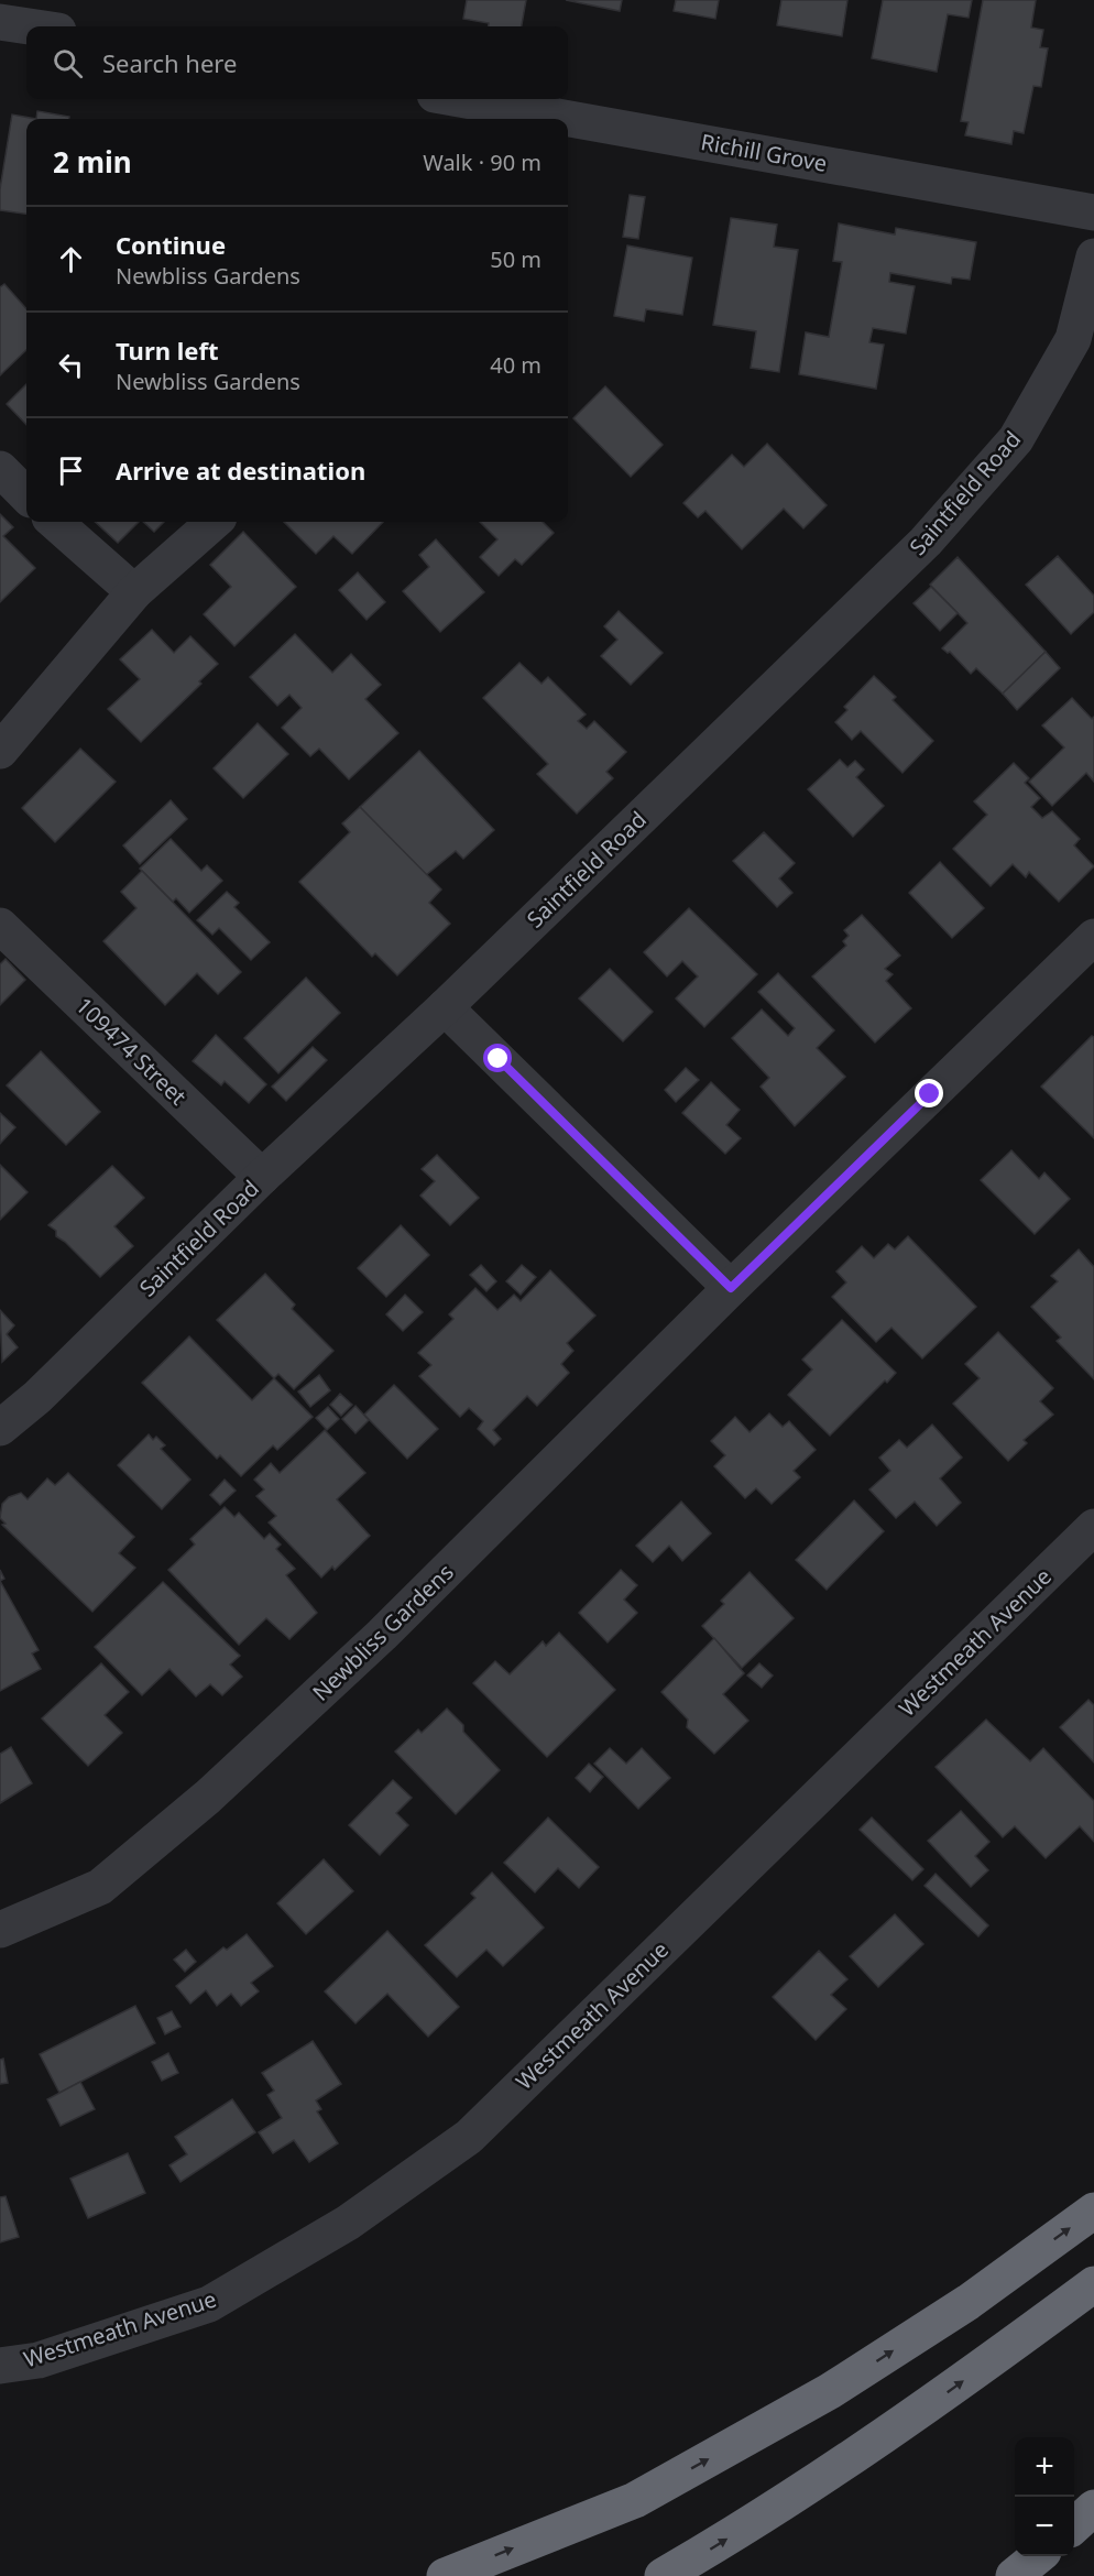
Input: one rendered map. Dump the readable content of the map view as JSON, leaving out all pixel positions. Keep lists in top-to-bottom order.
{
  "streets": {
    "street": [
      "Richill Grove",
      "Saintfield Road",
      "109474 Street",
      "Newbliss Gardens",
      "Westmeath Avenue"
    ]
  },
  "crossings": [
    ["Saintfield Road", "109474 Street"]
  ],
  "page": {
    "search": "Search here",
    "heading": ["2 min", "Walk · 90 m"],
    "list": [
      ["Continue", "Newbliss Gardens", "50 m"],
      ["Turn left", "Newbliss Gardens", "40 m"],
      "Arrive at destination"
    ],
    "map_buttons": ["+", "−"]
  }
}
